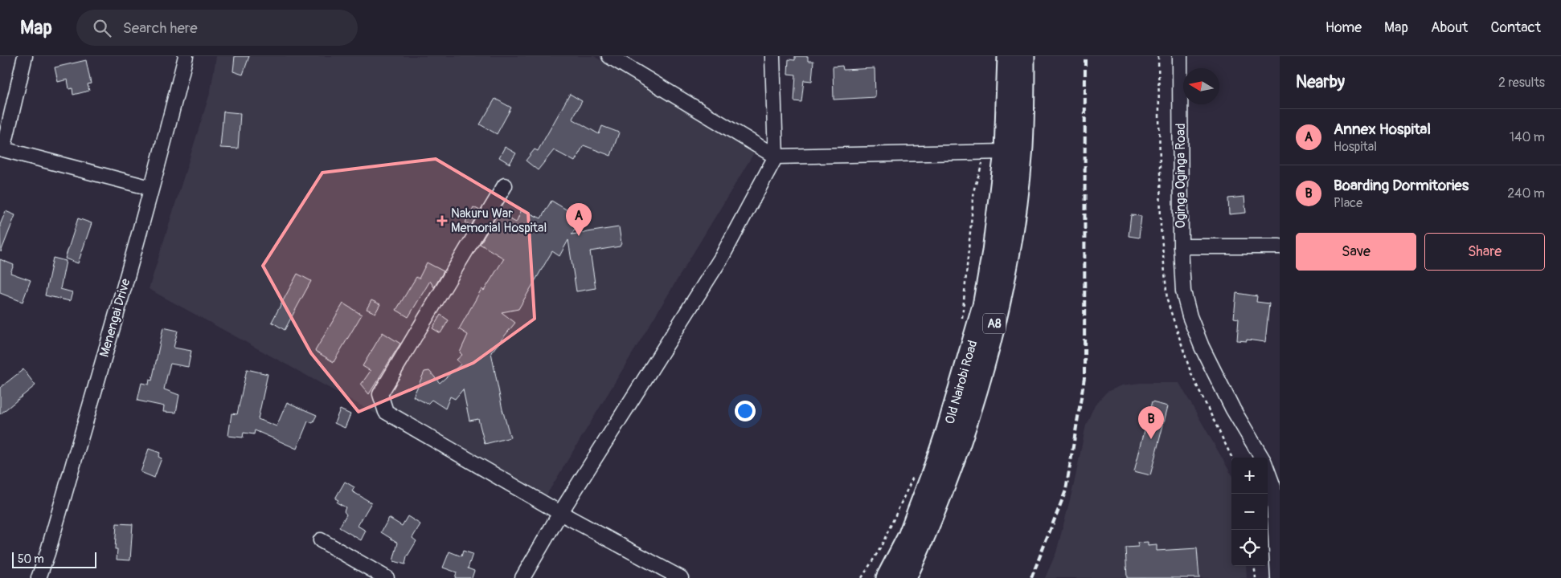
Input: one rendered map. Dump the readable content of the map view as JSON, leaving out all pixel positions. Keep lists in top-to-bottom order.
{
  "streets": {
    "highway": ["A8", "Old Nairobi Road"],
    "street": ["Oginga Oginga Road", "Menengai Drive"]
  },
  "places": {
    "health": ["Nakuru War Memorial Hospital"]
  },
  "scale_bar": "50 m",
  "north": "left",
  "page": {
    "header": "Map",
    "search": "Search here",
    "nav": [
      "Home",
      "Map",
      "About",
      "Contact"
    ],
    "heading": ["Nearby", "2 results"],
    "list": [
      {
        "mark": "A",
        "name": "Annex Hospital",
        "note": "Hospital",
        "value": "140 m"
      },
      {
        "mark": "B",
        "name": "Boarding Dormitories",
        "note": "Place",
        "value": "240 m"
      }
    ],
    "pins": ["A", "B"],
    "buttons": ["Save", "Share"],
    "map_buttons": ["+", "−"],
    "scale": "50 m"
  }
}
